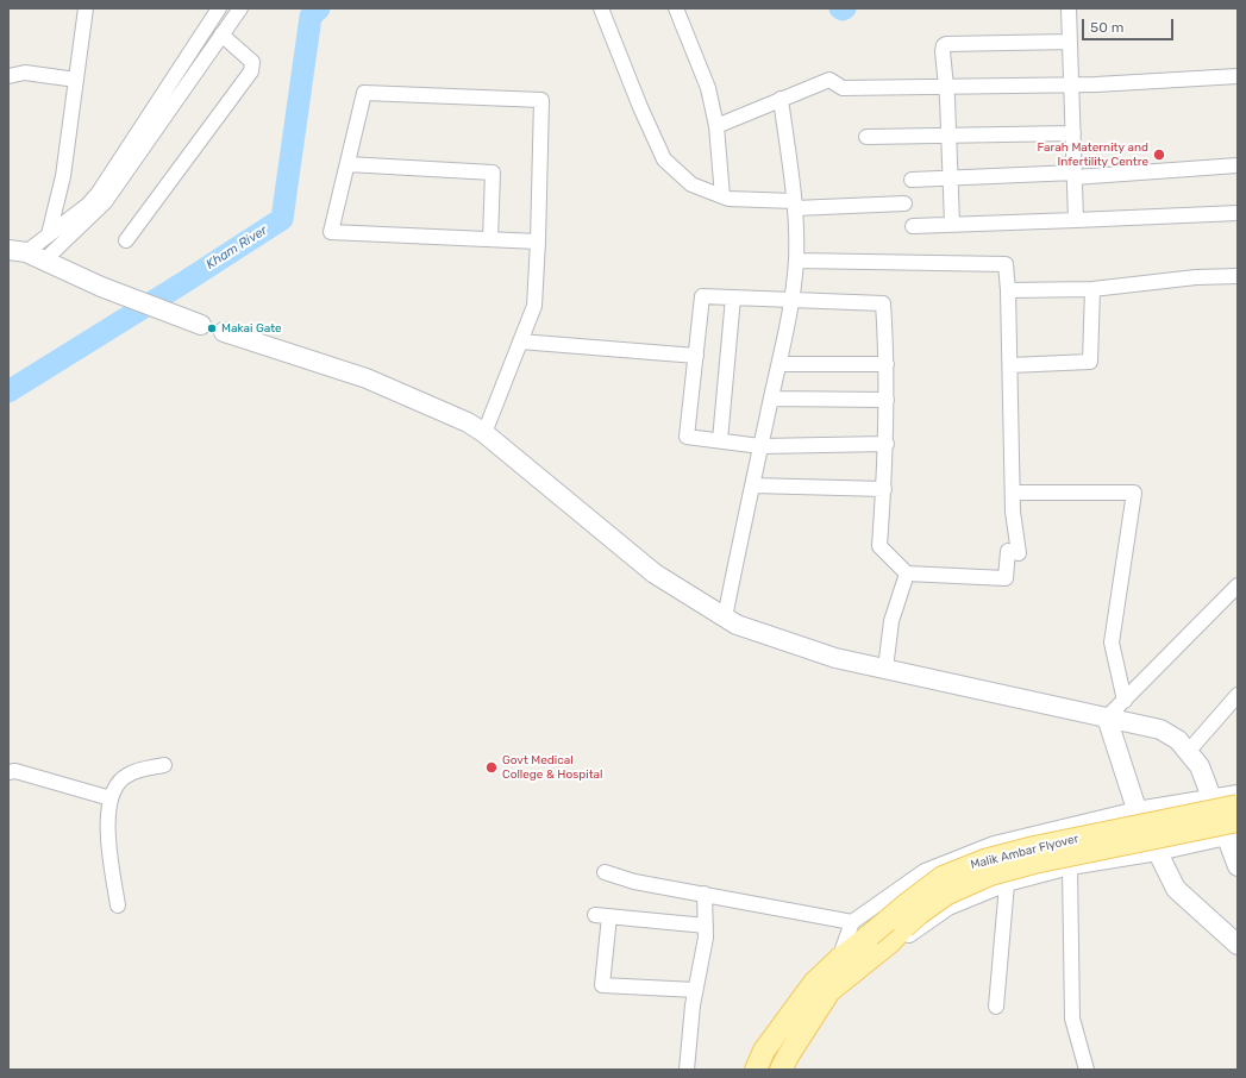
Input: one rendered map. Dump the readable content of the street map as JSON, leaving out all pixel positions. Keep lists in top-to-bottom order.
{
  "streets": {
    "main road": ["Malik Ambar Flyover"]
  },
  "water": ["Kham River"],
  "places": ["Farah Maternity and Infertility Centre", "Makai Gate", "Govt Medical College & Hospital"],
  "scale_bar": "50 m"
}
